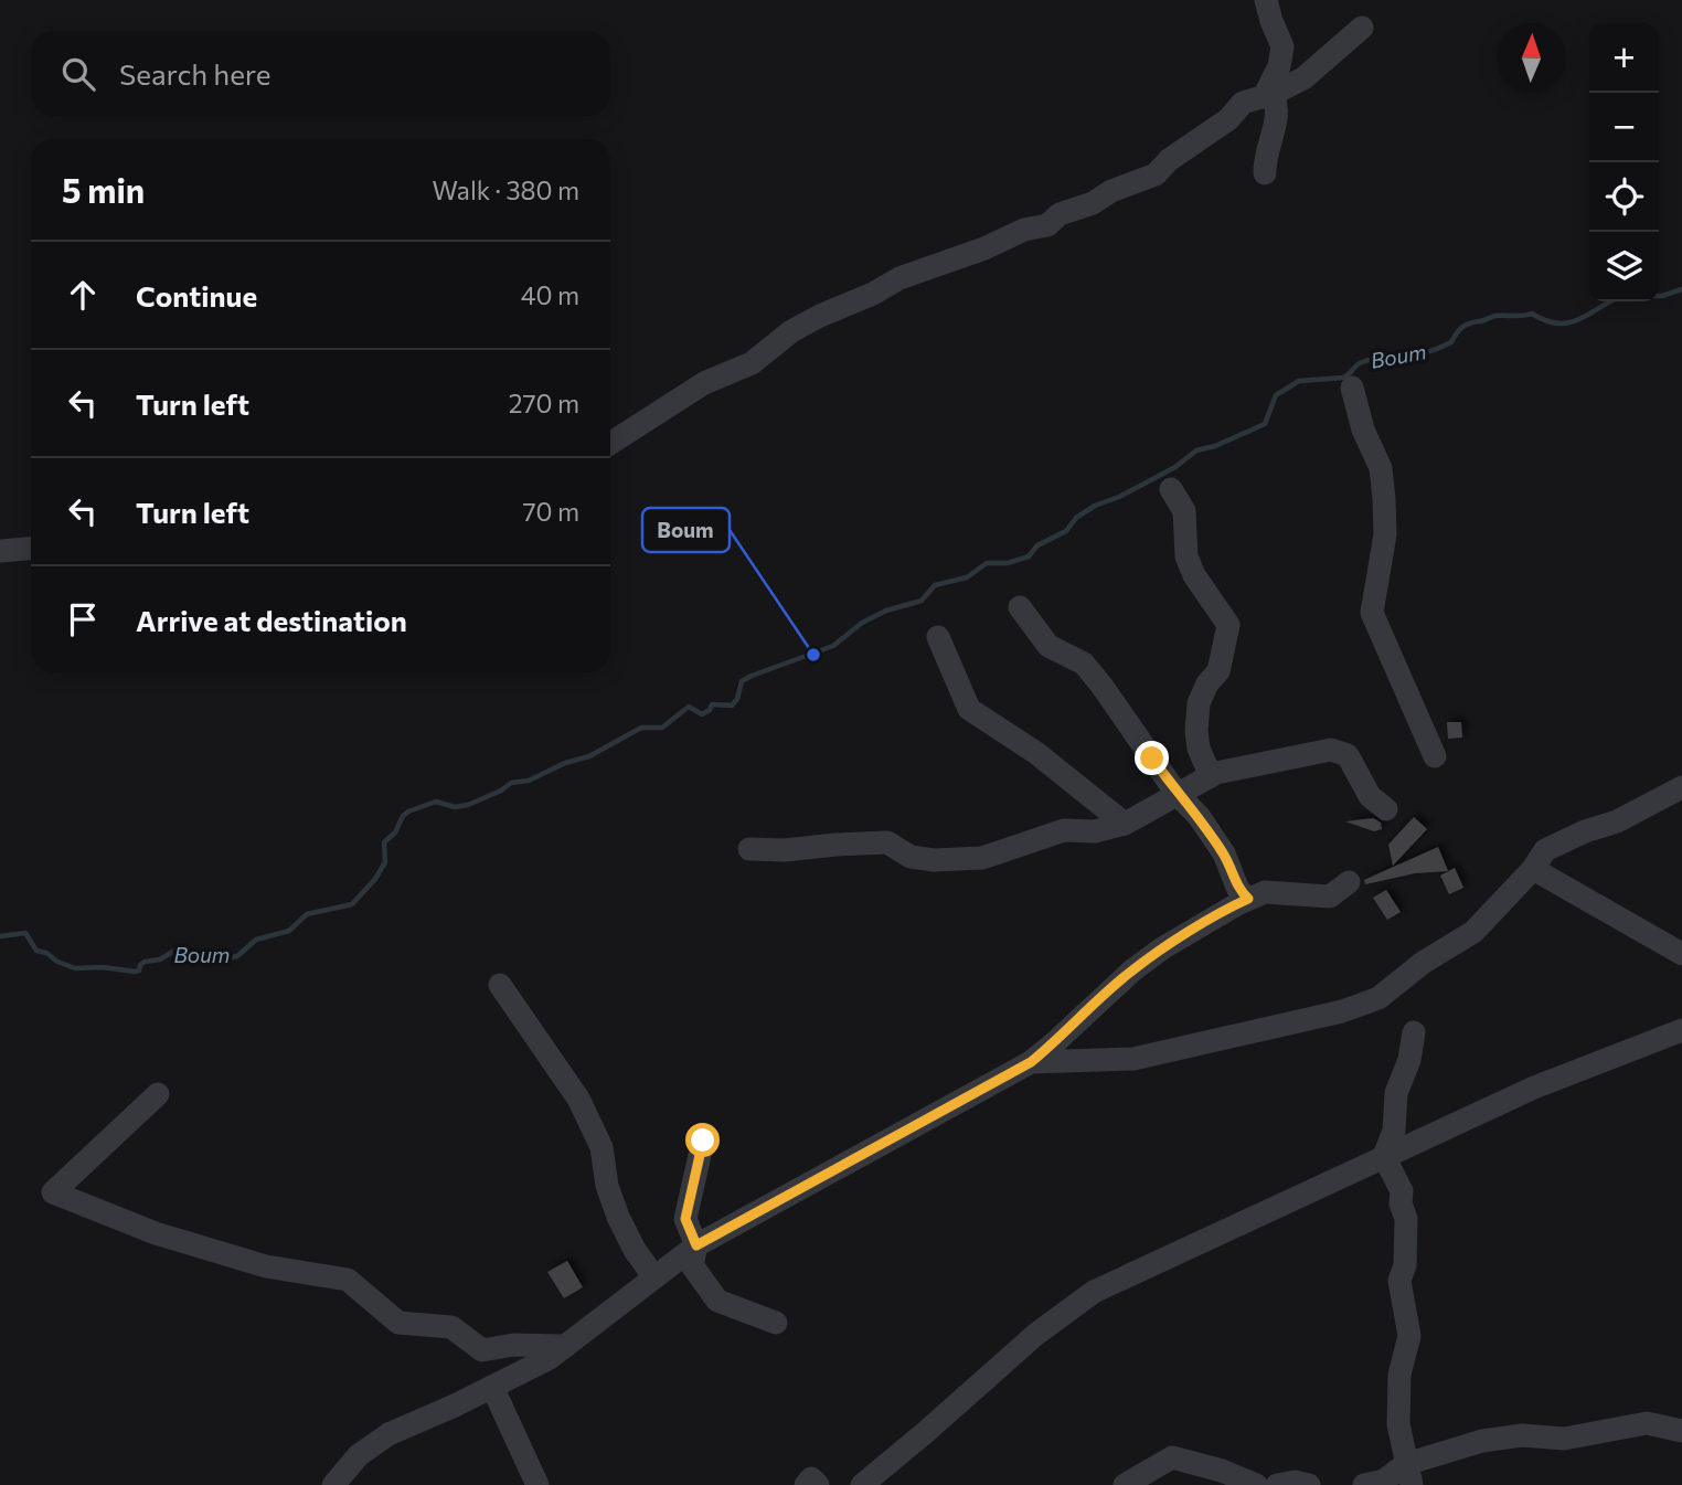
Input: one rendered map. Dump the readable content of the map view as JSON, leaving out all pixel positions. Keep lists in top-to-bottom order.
{
  "water": ["Boum"],
  "places": ["Boum"],
  "north": "top",
  "page": {
    "map_buttons": ["+", "−"],
    "search": "Search here",
    "heading": ["5 min", "Walk · 380 m"],
    "list": [
      ["Continue", "40 m"],
      ["Turn left", "270 m"],
      ["Turn left", "70 m"],
      "Arrive at destination"
    ]
  }
}
